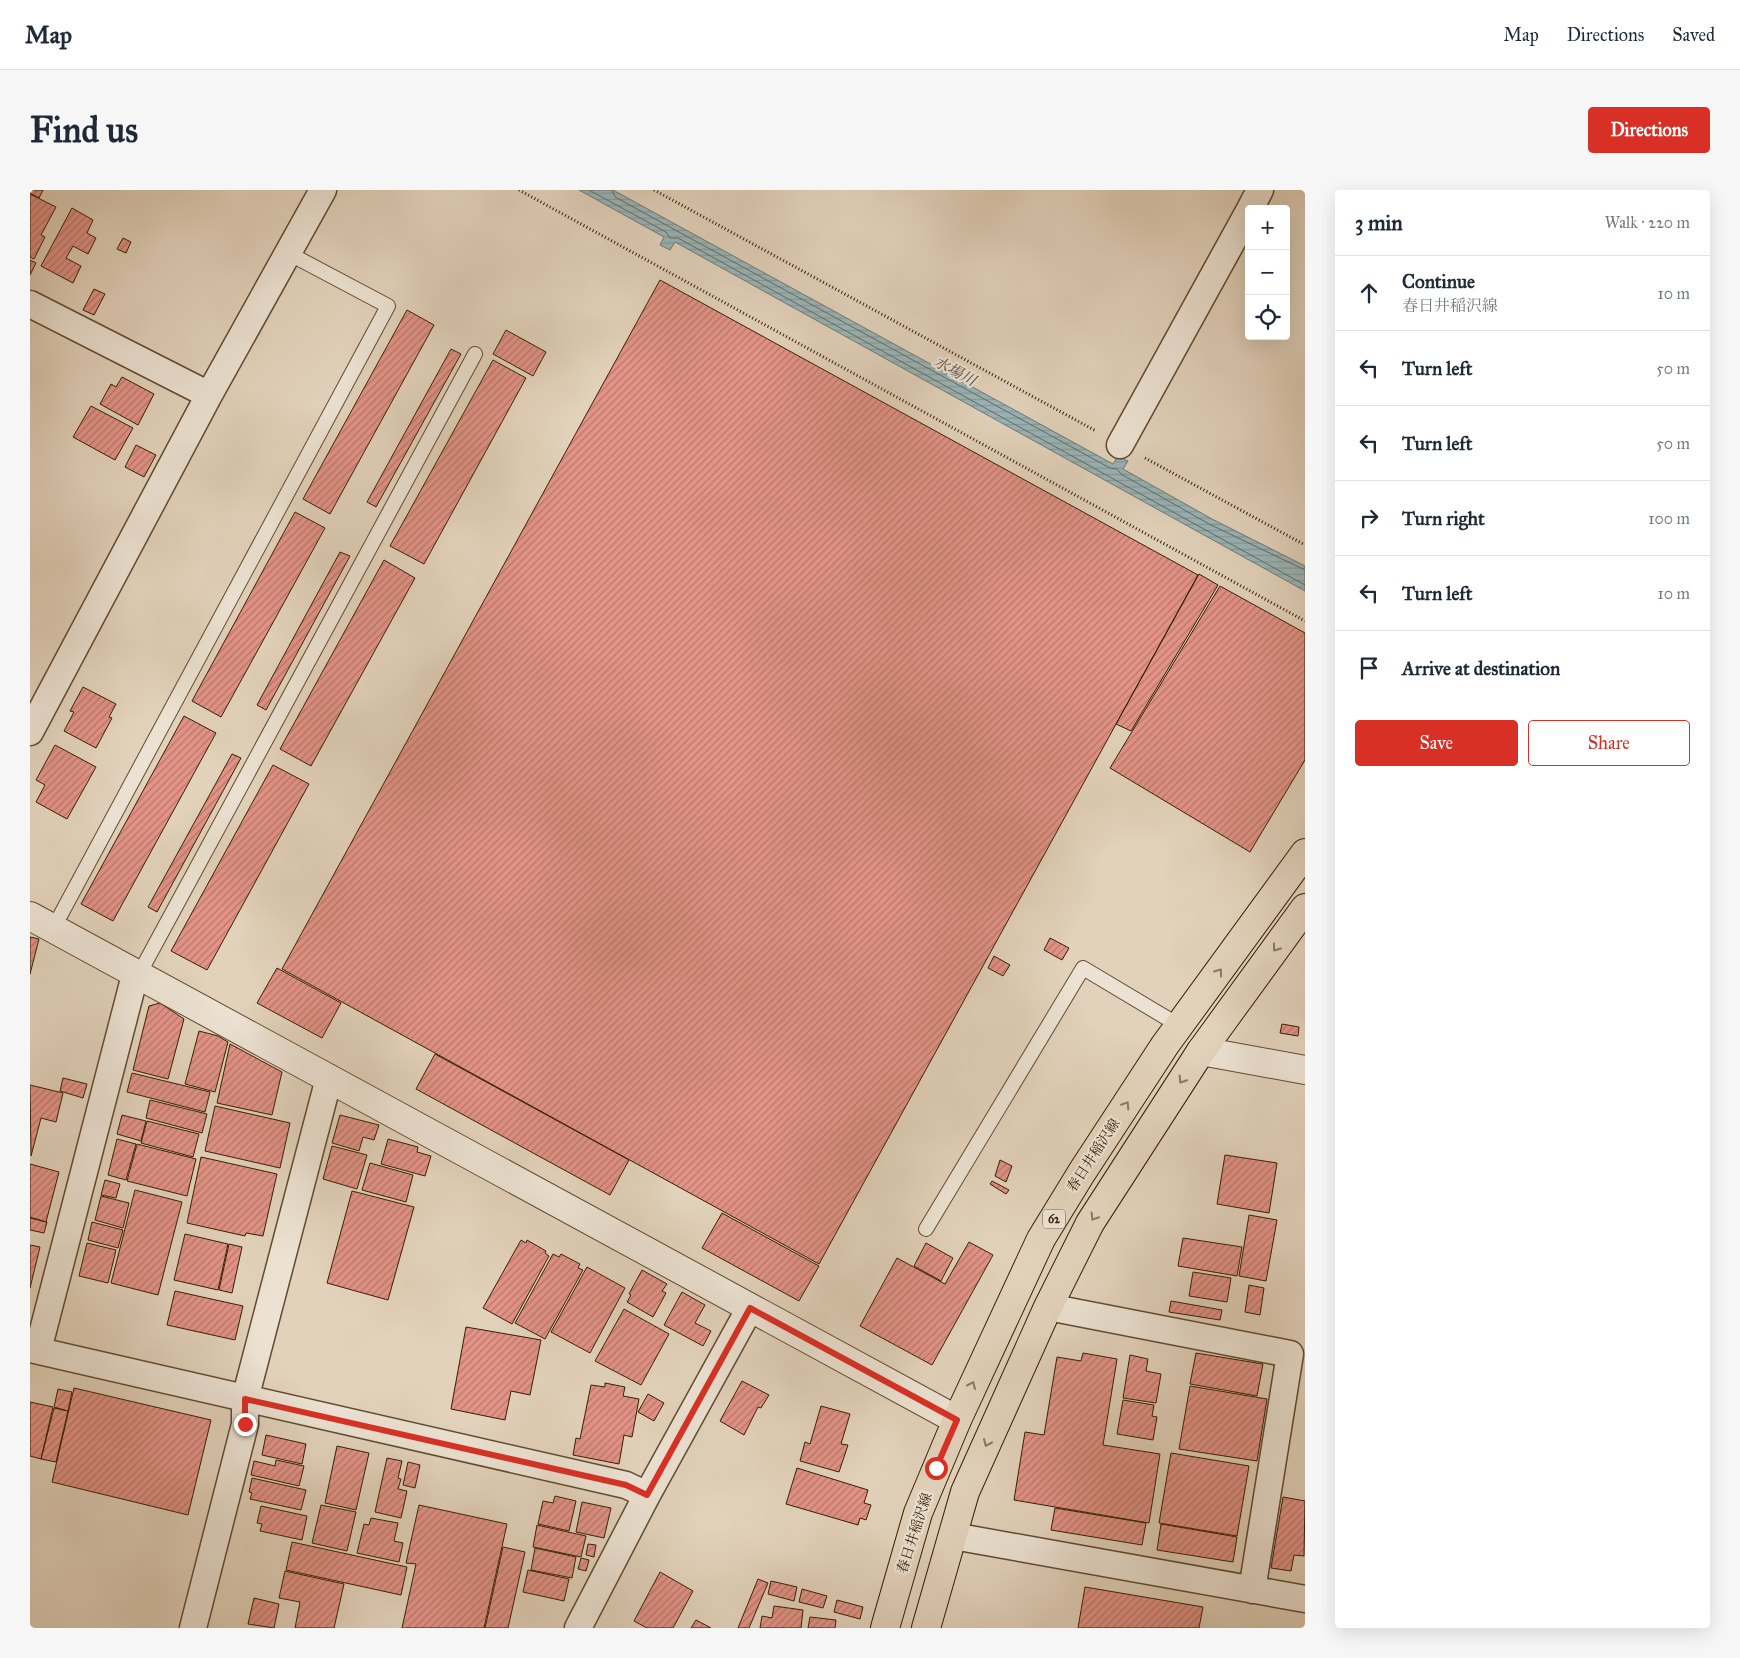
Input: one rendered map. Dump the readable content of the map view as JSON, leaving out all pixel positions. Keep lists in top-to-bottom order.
{
  "streets": {
    "main road": ["春日井稲沢線", "62"]
  },
  "water": ["水場川"],
  "page": {
    "header": "Map",
    "nav": ["Map", "Directions", "Saved"],
    "buttons": [
      "Directions",
      ["Save", "Share"]
    ],
    "title": "Find us",
    "heading": ["3 min", "Walk · 220 m"],
    "map_buttons": ["+", "−"],
    "list": [
      ["Continue", "春日井稲沢線", "10 m"],
      ["Turn left", "50 m"],
      ["Turn left", "50 m"],
      ["Turn right", "100 m"],
      ["Turn left", "10 m"],
      "Arrive at destination"
    ]
  }
}
